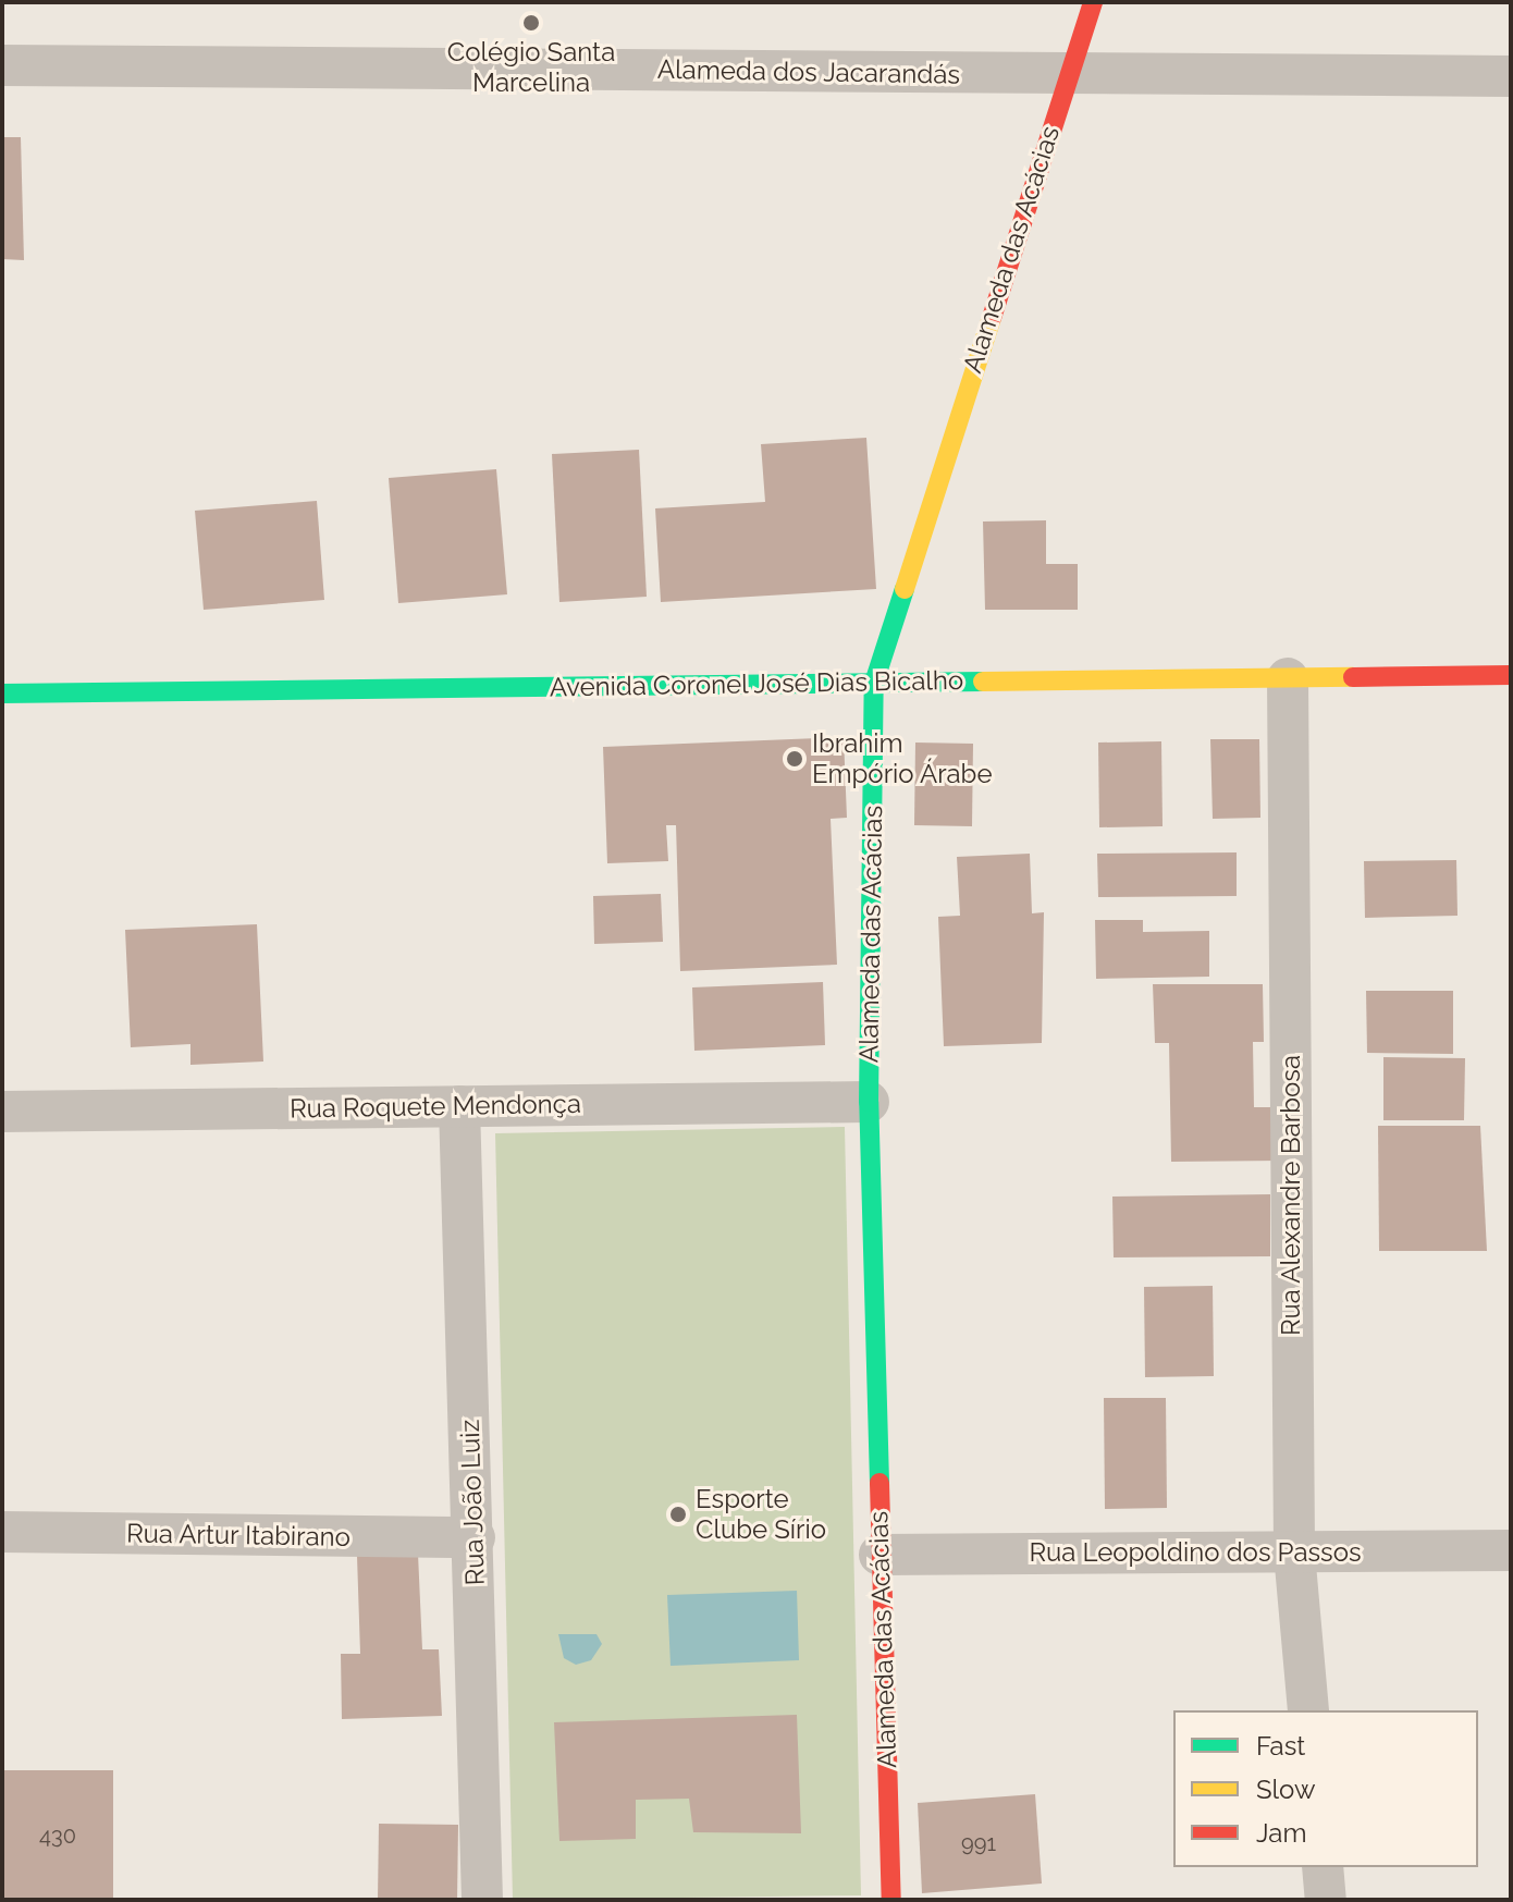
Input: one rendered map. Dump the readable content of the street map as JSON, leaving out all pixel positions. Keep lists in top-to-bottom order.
{
  "streets": {
    "street": [
      "Alameda dos Jacarandás",
      "Alameda das Acácias",
      "Avenida Coronel José Dias Bicalho",
      "Rua Roquete Mendonça",
      "Rua Alexandre Barbosa",
      "Rua João Luiz",
      "Rua Artur Itabirano",
      "Rua Leopoldino dos Passos"
    ]
  },
  "crossings": [
    ["Alameda dos Jacarandás", "Alameda das Acácias"],
    ["Alameda das Acácias", "Avenida Coronel José Dias Bicalho"],
    ["Alameda das Acácias", "Rua Roquete Mendonça"],
    ["Alameda das Acácias", "Rua Leopoldino dos Passos"],
    ["Avenida Coronel José Dias Bicalho", "Rua Alexandre Barbosa"],
    ["Rua Roquete Mendonça", "Rua João Luiz"],
    ["Rua Alexandre Barbosa", "Rua Leopoldino dos Passos"],
    ["Rua João Luiz", "Rua Artur Itabirano"]
  ],
  "places": ["Colégio Santa Marcelina", "Ibrahim Empório Árabe", "Esporte Clube Sírio"],
  "house_numbers": ["430", "991"],
  "legend": ["Fast", "Slow", "Jam"]
}
